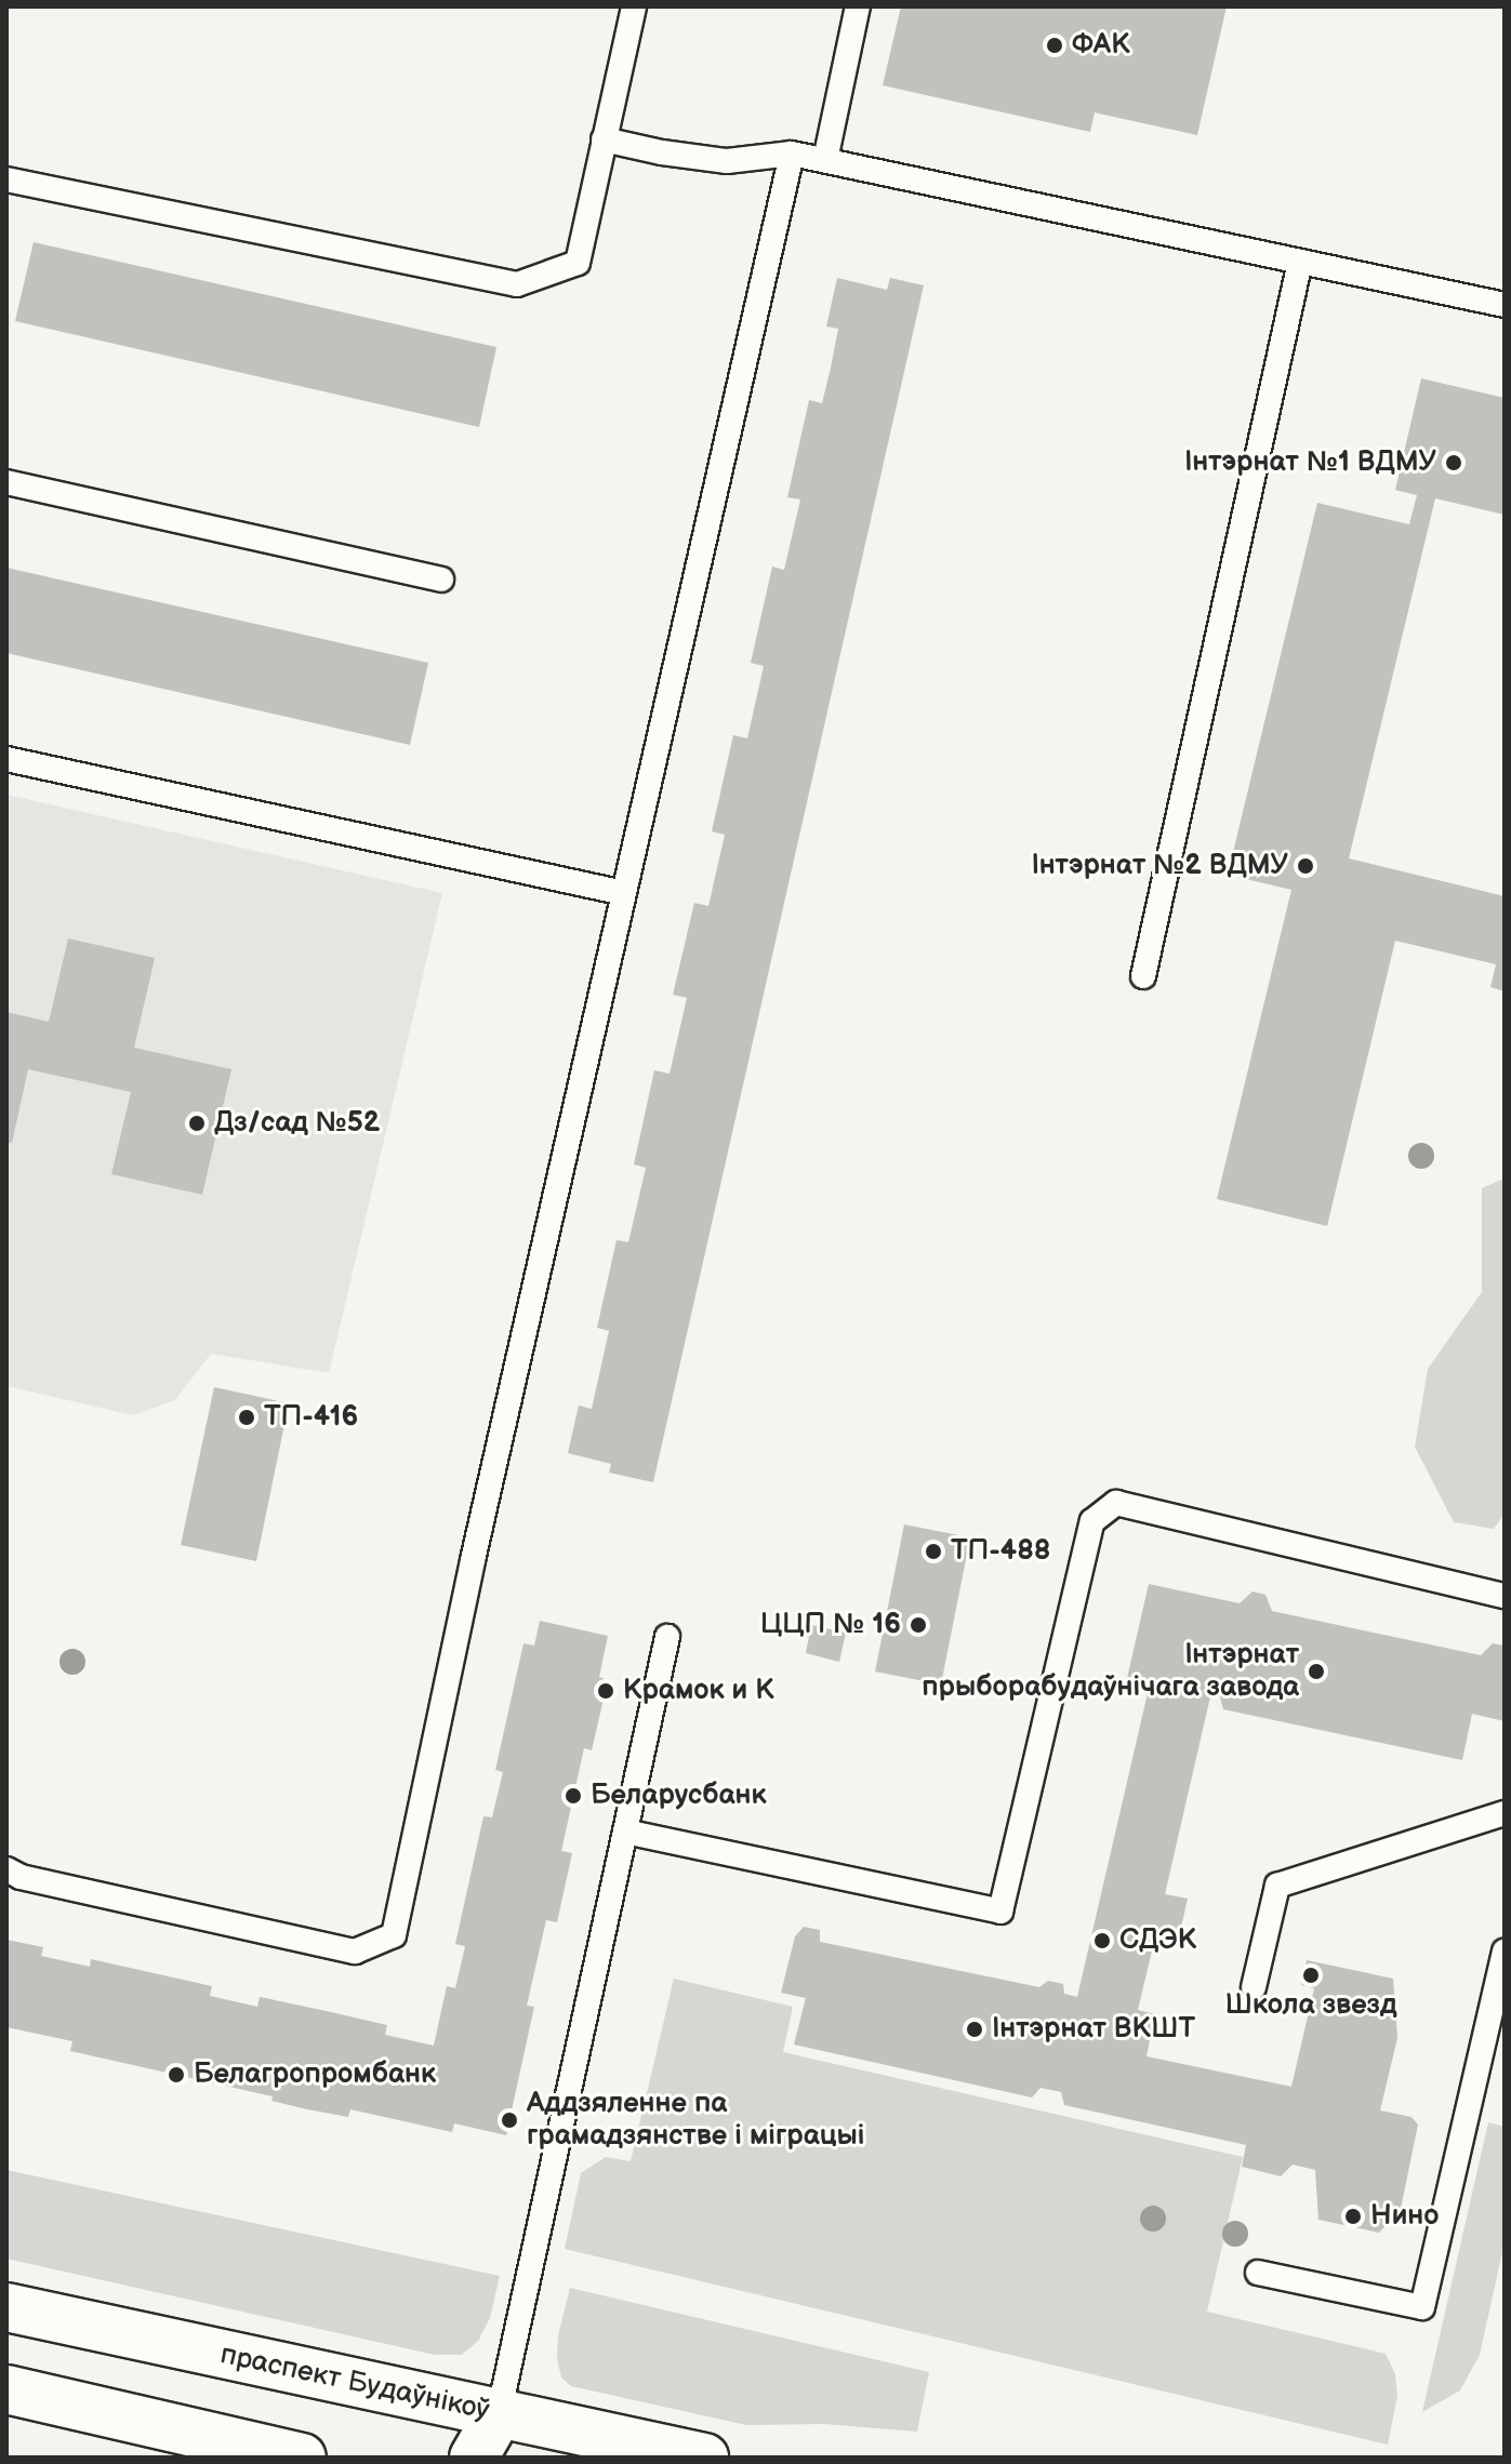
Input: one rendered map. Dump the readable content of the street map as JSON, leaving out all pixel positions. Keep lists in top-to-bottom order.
{
  "streets": {
    "main road": ["праспект Будаўнікоў"]
  },
  "places": [
    "ФАК",
    "Інтэрнат №1 ВДМУ",
    "Інтэрнат №2 ВДМУ",
    "Дз/сад №52",
    "ТП-416",
    "ТП-488",
    "ЦЦП № 16",
    "Інтэрнат прыборабудаўнічага завода",
    "Крамок и К",
    "Беларусбанк",
    "СДЭК",
    "Школа звезд",
    "Інтэрнат ВКШТ",
    "Белагропромбанк",
    "Аддзяленне па грамадзянстве і міграцыі",
    "Нино"
  ]
}
